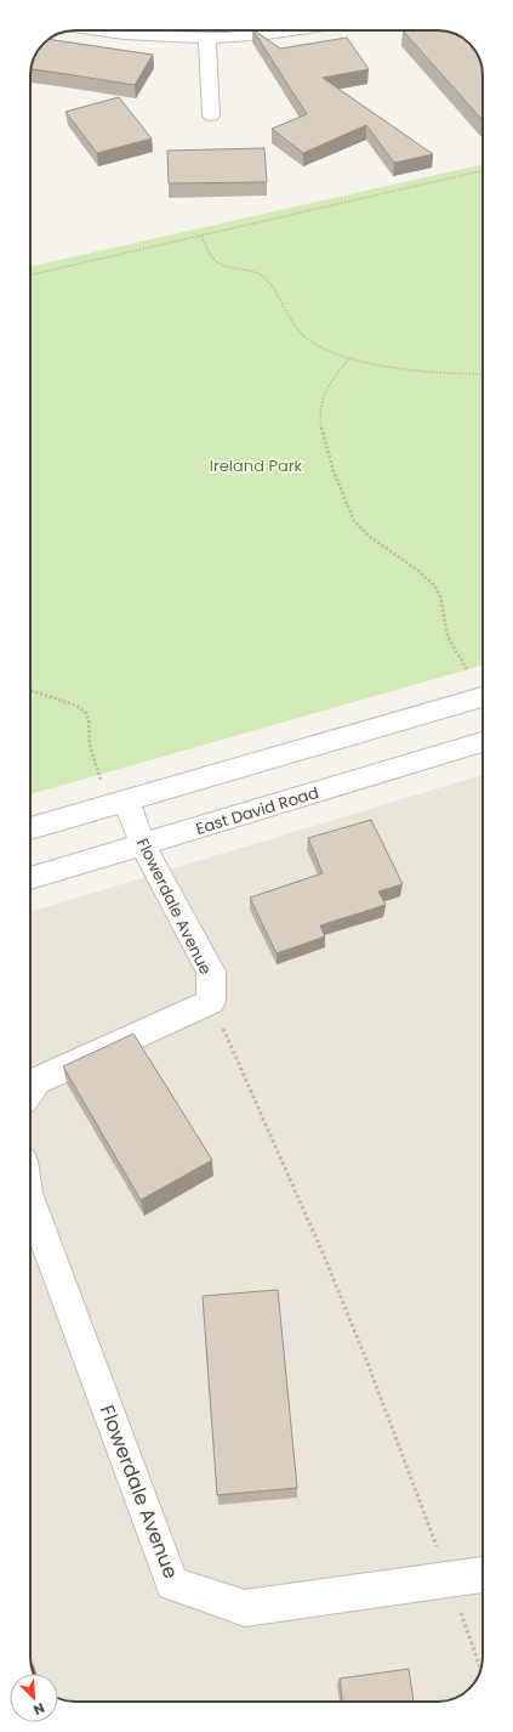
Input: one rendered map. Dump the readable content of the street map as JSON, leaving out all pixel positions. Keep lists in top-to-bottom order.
{
  "streets": {
    "street": ["East David Road", "Flowerdale Avenue"]
  },
  "crossings": [
    ["East David Road", "Flowerdale Avenue"]
  ],
  "parks": ["Ireland Park"],
  "north": "bottom right"
}
